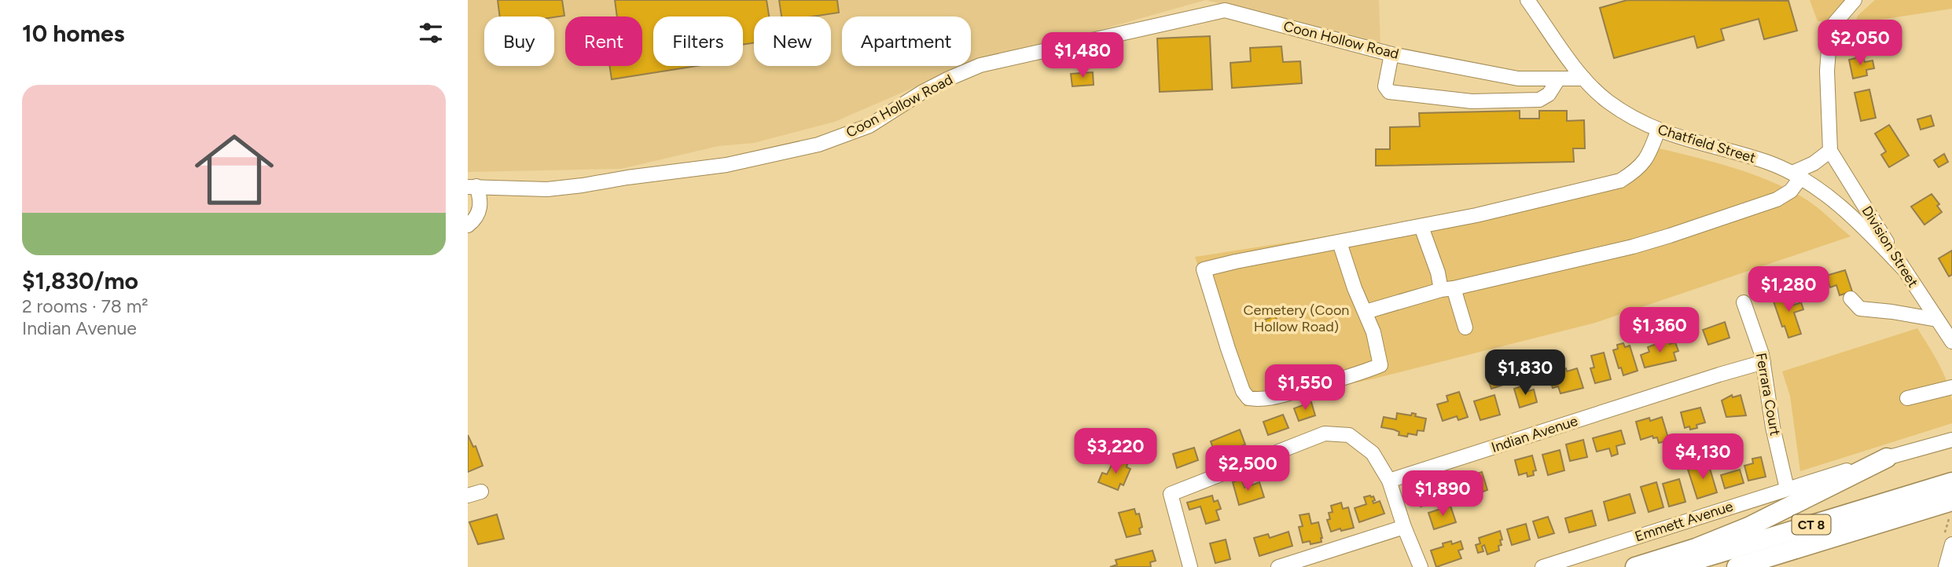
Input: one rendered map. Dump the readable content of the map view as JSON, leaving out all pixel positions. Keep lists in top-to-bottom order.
{
  "streets": {
    "highway": ["CT 8"],
    "street": [
      "Coon Hollow Road",
      "Chatfield Street",
      "Division Street",
      "Ferrara Court",
      "Indian Avenue",
      "Emmett Avenue"
    ]
  },
  "crossings": [
    ["Coon Hollow Road", "Chatfield Street"],
    ["Chatfield Street", "Division Street"],
    ["Ferrara Court", "Indian Avenue"],
    ["Ferrara Court", "Emmett Avenue"]
  ],
  "parks": ["Cemetery (Coon Hollow Road)"],
  "page": {
    "heading": "10 homes",
    "chip": [
      "Buy",
      "Rent",
      "Filters",
      "New",
      "Apartment"
    ],
    "price": [
      "$2,050",
      "$1,480",
      "$1,280",
      "$1,360",
      "$1,830",
      "$1,550",
      "$3,220",
      "$4,130",
      "$2,500",
      "$1,890"
    ],
    "list": [
      {
        "name": "$1,830/mo",
        "note": "2 rooms · 78 m² · Indian Avenue"
      }
    ]
  }
}
